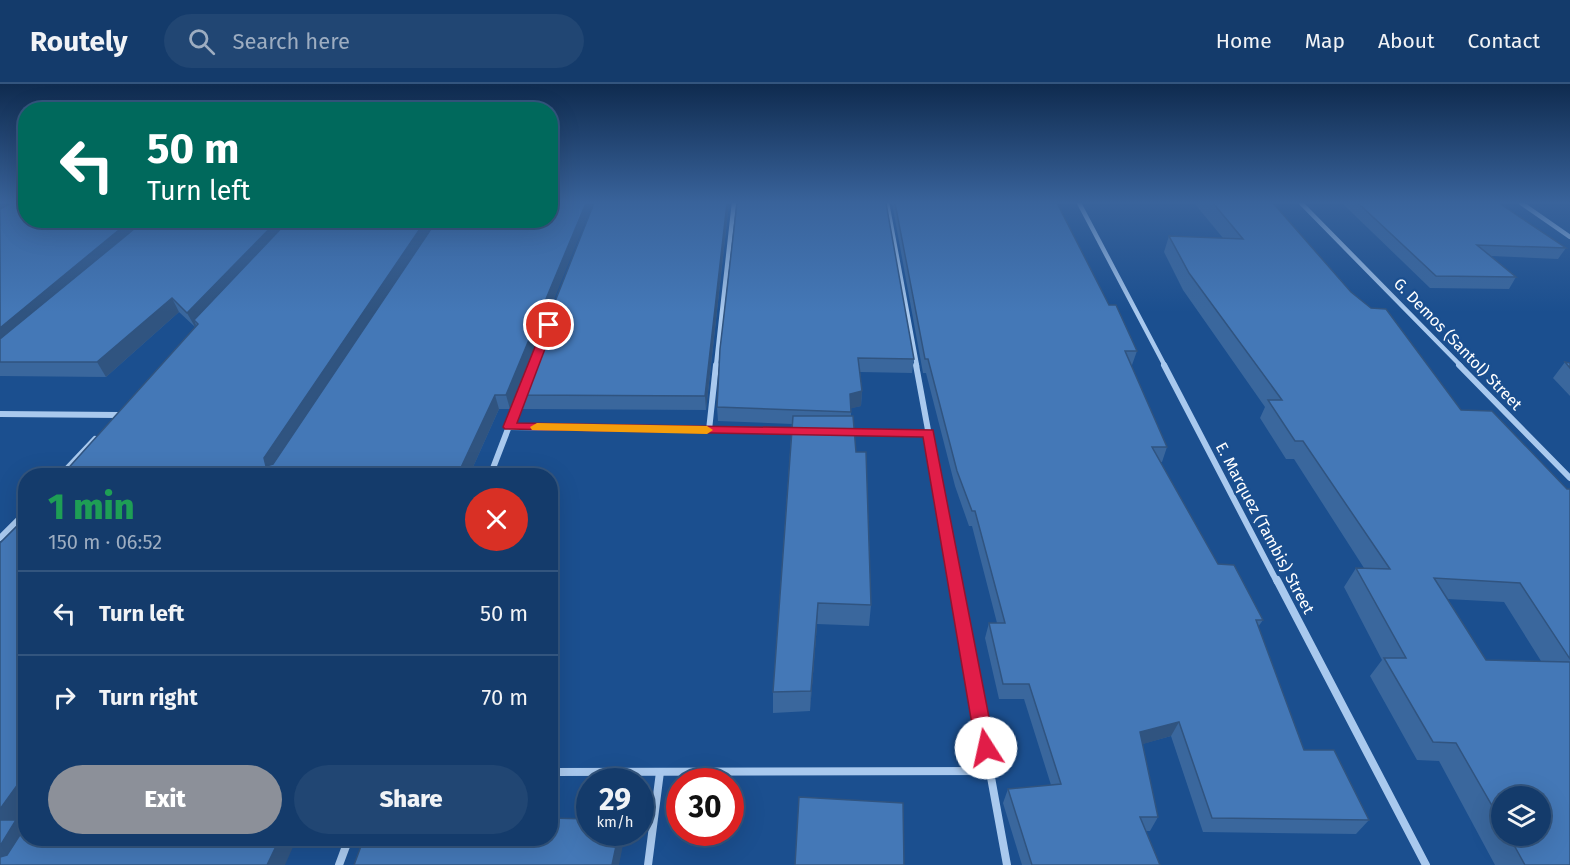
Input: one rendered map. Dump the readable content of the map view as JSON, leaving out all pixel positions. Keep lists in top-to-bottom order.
{
  "streets": {
    "street": ["G. Demos (Santol) Street", "E. Marquez (Tambis) Street"]
  },
  "page": {
    "header": "Routely",
    "search": "Search here",
    "nav": [
      "Home",
      "Map",
      "About",
      "Contact"
    ],
    "turn": ["50 m", "Turn left"],
    "heading": ["1 min", "150 m · 06:52"],
    "list": [
      {
        "name": "Turn left",
        "value": "50 m"
      },
      {
        "name": "Turn right",
        "value": "70 m"
      }
    ],
    "buttons": ["Exit", "Share"],
    "speed": "29 km/h",
    "limit": "30"
  }
}
